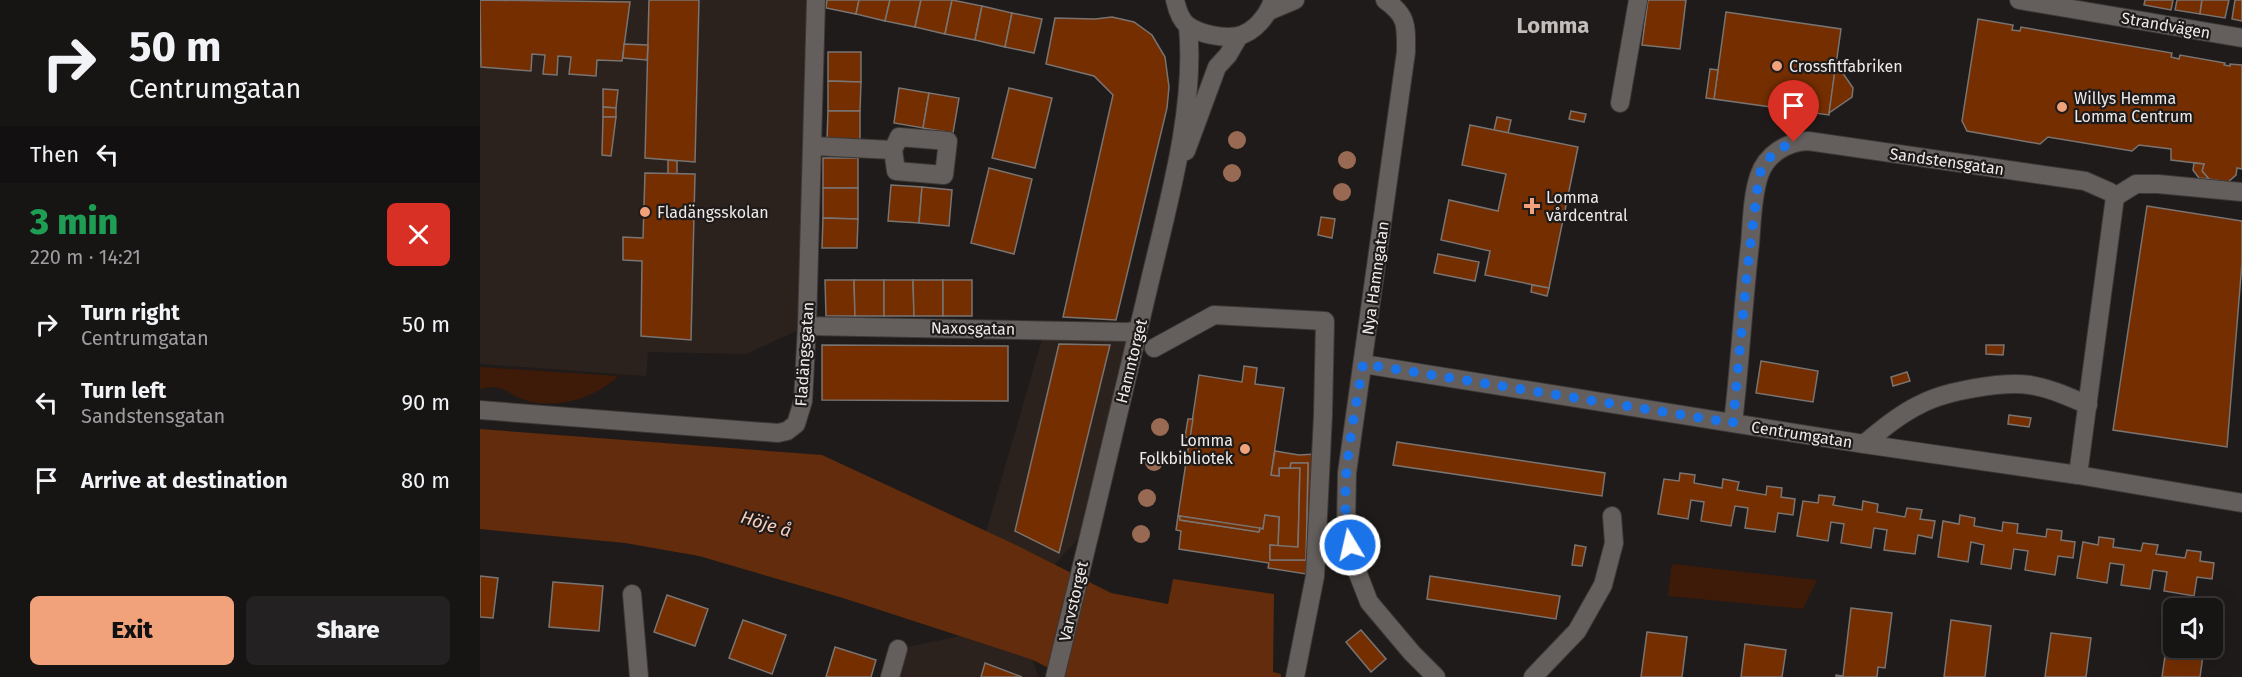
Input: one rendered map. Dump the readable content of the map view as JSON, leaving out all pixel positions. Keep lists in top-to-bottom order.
{
  "streets": {
    "street": [
      "Strandvägen",
      "Sandstensgatan",
      "Nya Hamngatan",
      "Naxosgatan",
      "Fladängsgatan",
      "Hamntorget",
      "Centrumgatan",
      "Varvstorget"
    ]
  },
  "crossings": [
    ["Sandstensgatan", "Centrumgatan"],
    ["Nya Hamngatan", "Centrumgatan"],
    ["Naxosgatan", "Fladängsgatan"],
    ["Naxosgatan", "Hamntorget"],
    ["Hamntorget", "Varvstorget"]
  ],
  "districts": ["Lomma"],
  "water": ["Höje å"],
  "places": {
    "other": [
      "Crossfitfabriken",
      "Willys Hemma Lomma Centrum",
      "Fladängsskolan",
      "Lomma Folkbibliotek"
    ],
    "health": ["Lomma vårdcentral"]
  },
  "page": {
    "turn": ["50 m", "Centrumgatan"],
    "then": "Then",
    "heading": ["3 min", "220 m · 14:21"],
    "list": [
      {
        "name": "Turn right",
        "note": "Centrumgatan",
        "value": "50 m"
      },
      {
        "name": "Turn left",
        "note": "Sandstensgatan",
        "value": "90 m"
      },
      {
        "name": "Arrive at destination",
        "value": "80 m"
      }
    ],
    "buttons": ["Exit", "Share"]
  }
}
